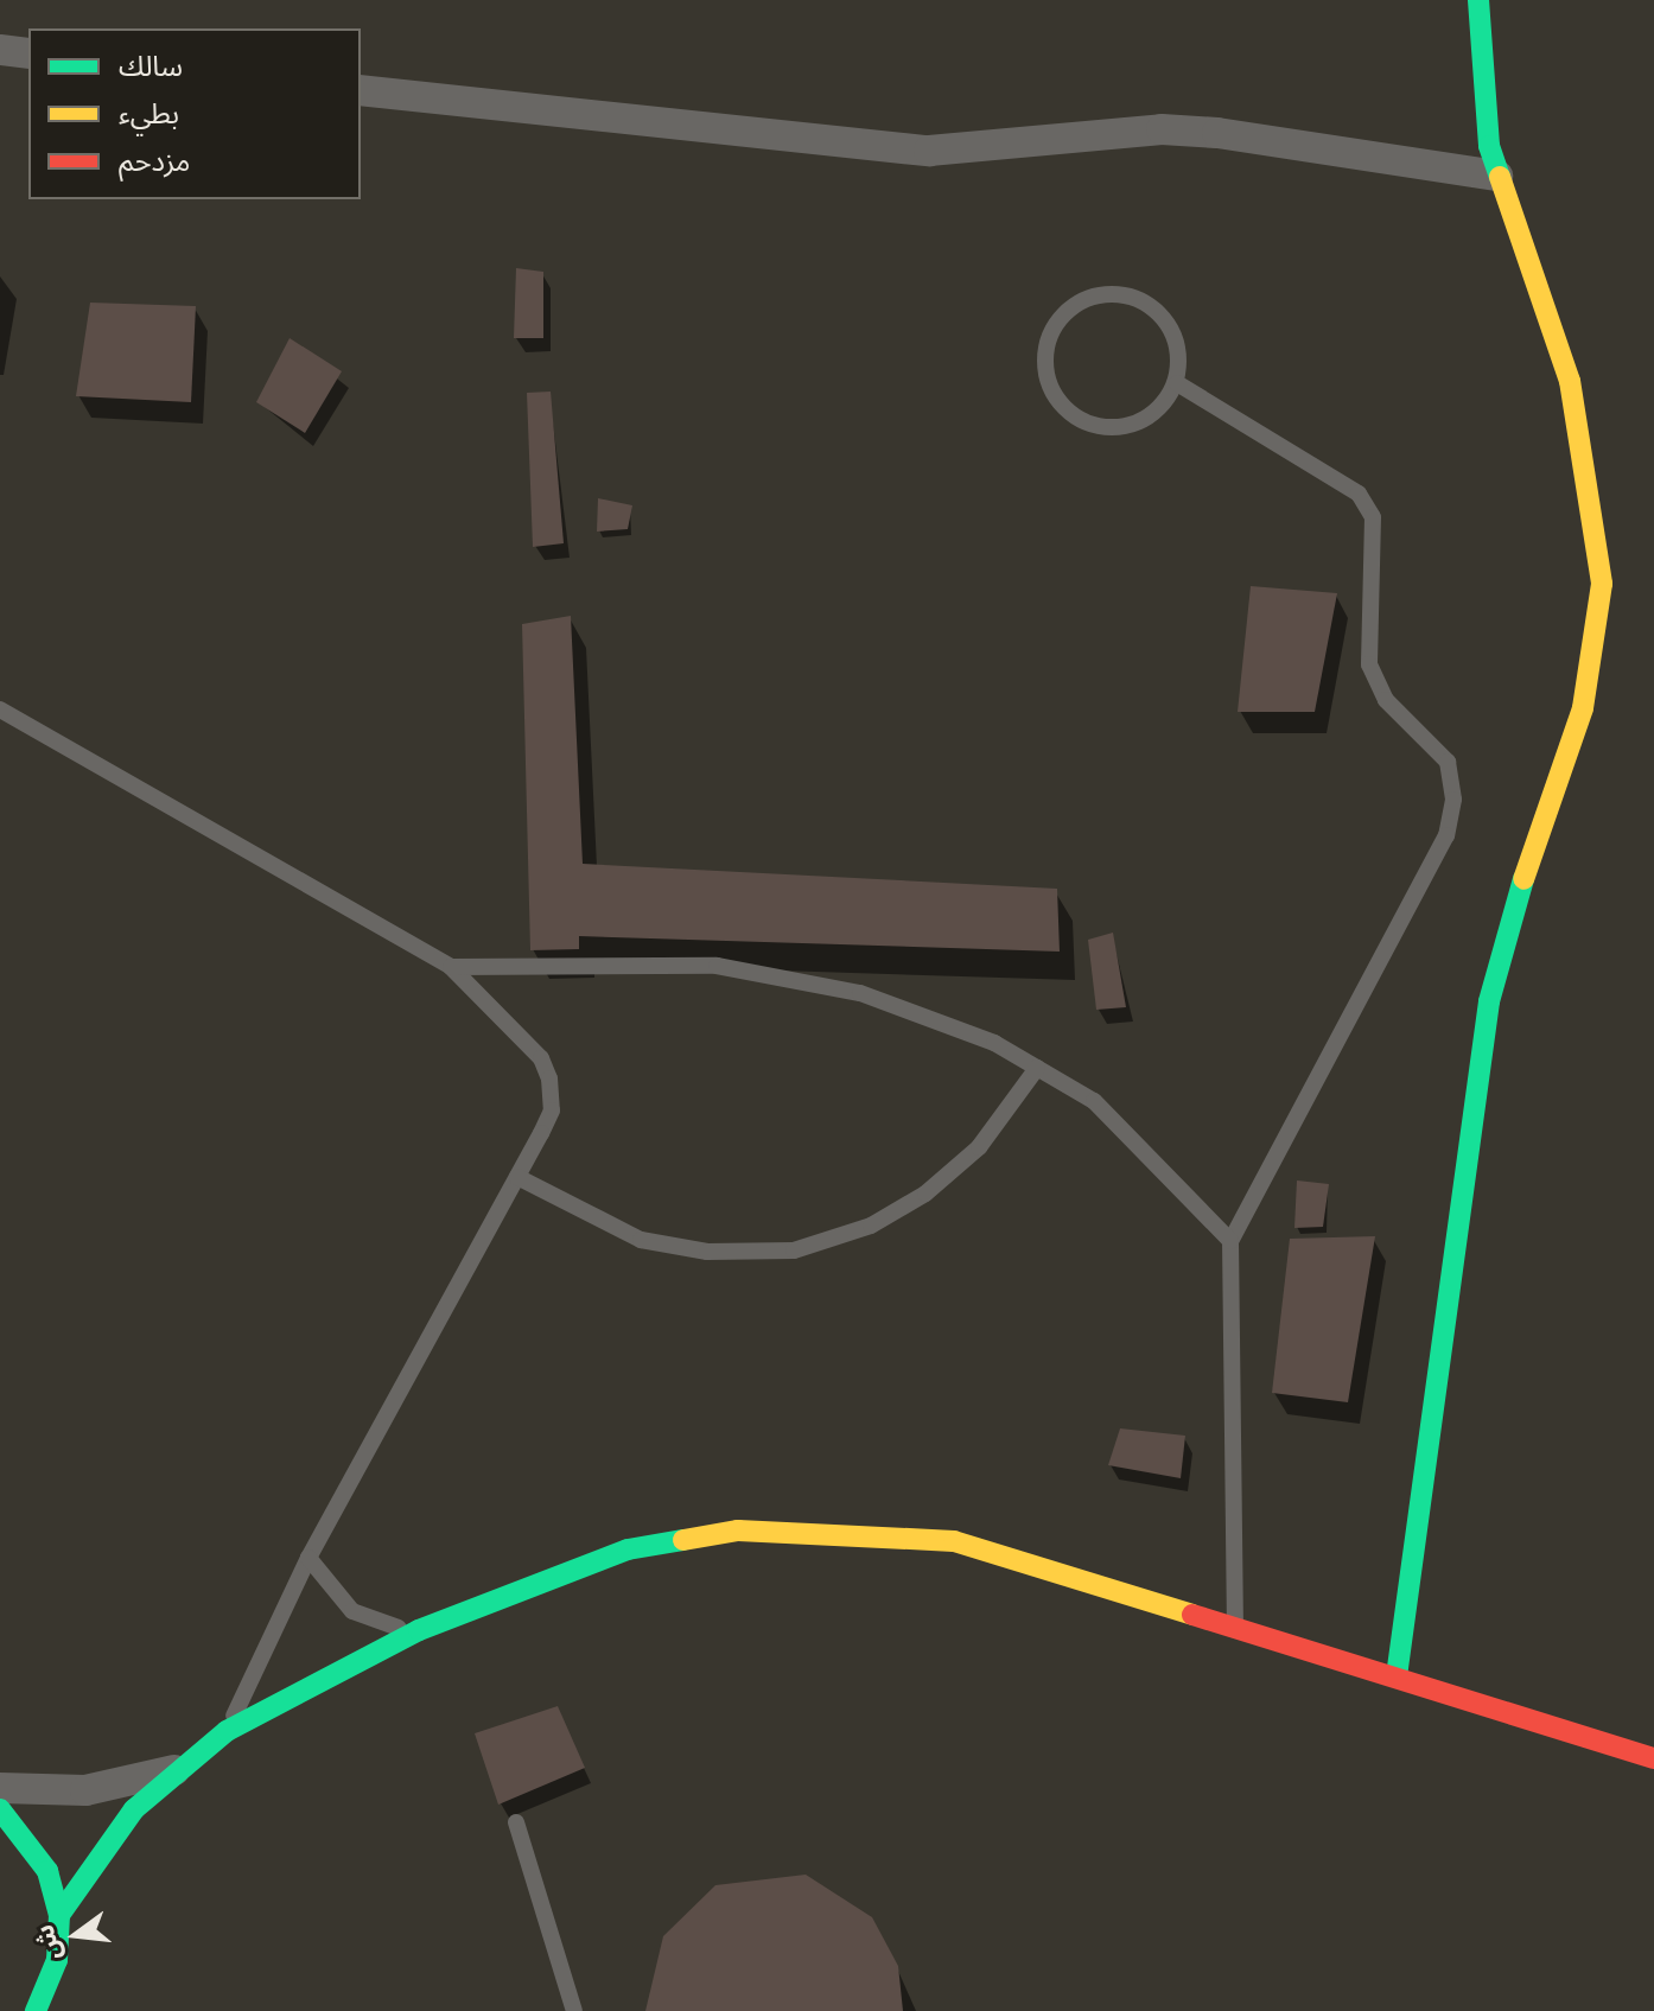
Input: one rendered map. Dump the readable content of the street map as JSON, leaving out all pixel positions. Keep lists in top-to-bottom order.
{
  "legend": ["سالك", "بطيء", "مزدحم"],
  "north": "left"
}
